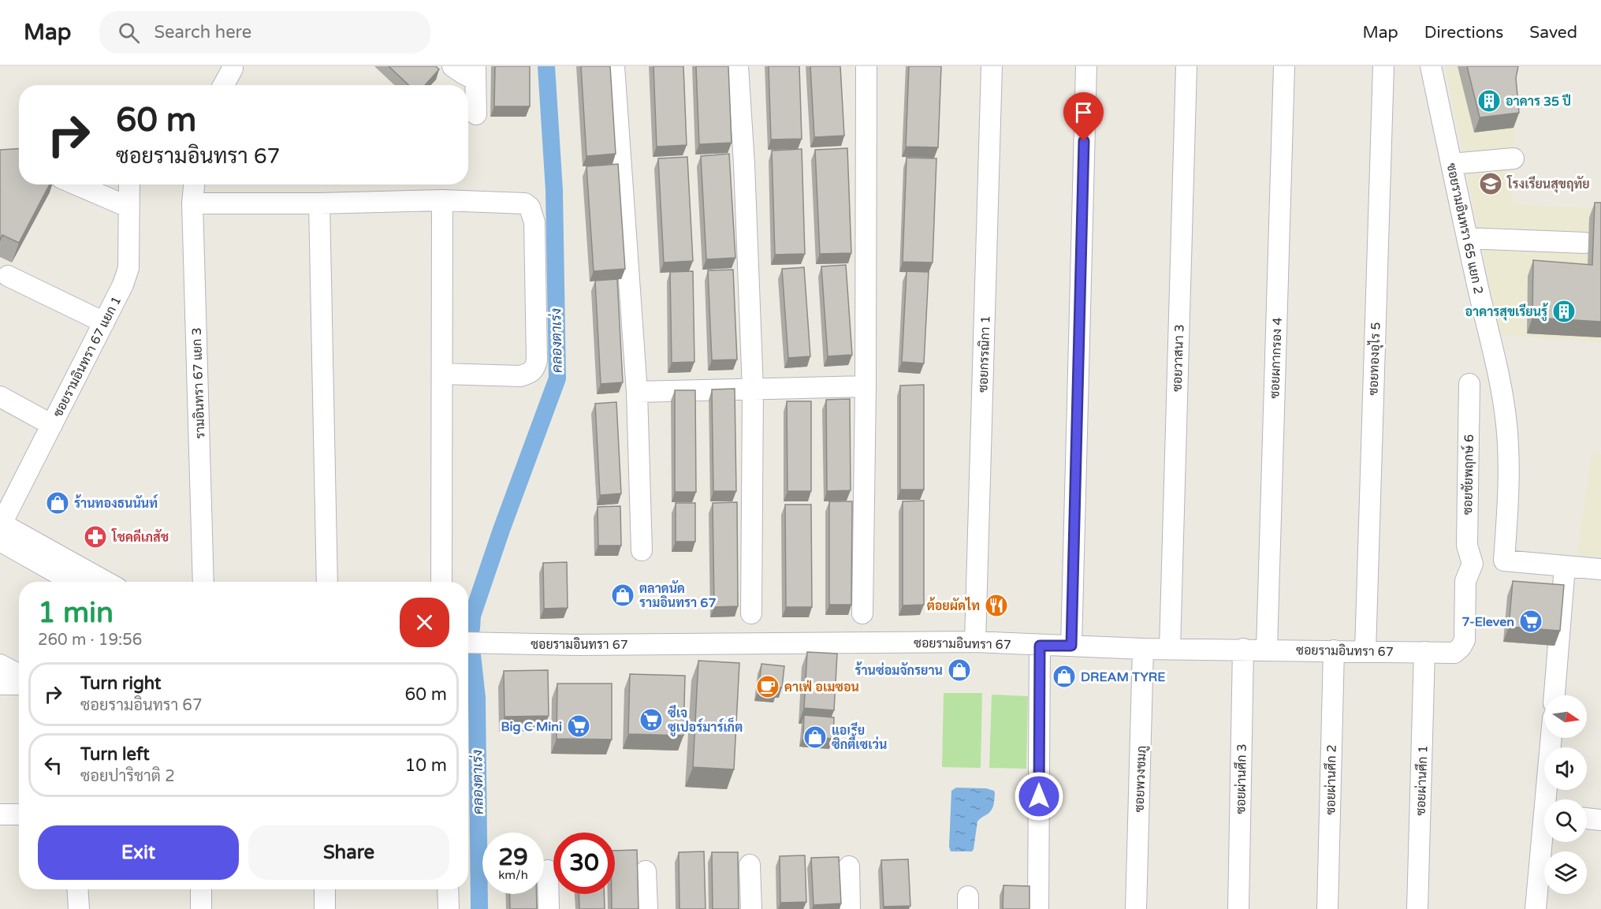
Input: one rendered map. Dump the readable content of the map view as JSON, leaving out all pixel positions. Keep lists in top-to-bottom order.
{
  "streets": {
    "street": [
      "ซอยรามอินทรา 65 แยก 2",
      "ซอยกรรณิกา 1",
      "ซอยรามอินทรา 67 แยก 1",
      "ซอยวาสนา 3",
      "ซอยผกากรอง 4",
      "ซอยทองอุไร 5",
      "รามอินทรา 67 แยก 3",
      "ซอยชัยพฤกษ์ 6",
      "ซอยรามอินทรา 67",
      "ซอยพวงชมภู",
      "ซอยผ่านศึก 3",
      "ซอยผ่านศึก 2",
      "ซอยผ่านศึก 1"
    ]
  },
  "crossings": [
    ["ซอยกรรณิกา 1", "ซอยรามอินทรา 67"],
    ["ซอยวาสนา 3", "ซอยรามอินทรา 67"],
    ["ซอยผกากรอง 4", "ซอยรามอินทรา 67"],
    ["ซอยทองอุไร 5", "ซอยรามอินทรา 67"],
    ["ซอยชัยพฤกษ์ 6", "ซอยรามอินทรา 67"],
    ["ซอยรามอินทรา 67", "ซอยพวงชมภู"],
    ["ซอยรามอินทรา 67", "ซอยผ่านศึก 3"],
    ["ซอยรามอินทรา 67", "ซอยผ่านศึก 2"],
    ["ซอยรามอินทรา 67", "ซอยผ่านศึก 1"]
  ],
  "water": ["คลองตาเร่ง"],
  "places": {
    "building": ["อาคาร 35 ปี", "อาคารสุขเรียนรู้"],
    "school or university": ["โรงเรียนสุขฤทัย"],
    "shop": [
      "ร้านทองธนนันท์",
      "ตลาดนัด รามอินทรา 67",
      "ร้านซ่อมจักรยาน",
      "DREAM TYRE",
      "แอเรีย ซิกตี้เซเว่น"
    ],
    "pharmacy": ["โชคดีเภสัช"],
    "restaurant": ["ต้อยผัดไท"],
    "supermarket": ["7-Eleven", "ซีเจ ซูเปอร์มาร์เก็ต", "Big C Mini"],
    "cafe": ["คาเฟ่ อเมซอน"]
  },
  "north": "right",
  "page": {
    "header": "Map",
    "search": "Search here",
    "nav": ["Map", "Directions", "Saved"],
    "turn": ["60 m", "ซอยรามอินทรา 67"],
    "heading": ["1 min", "260 m · 19:56"],
    "list": [
      {
        "name": "Turn right",
        "note": "ซอยรามอินทรา 67",
        "value": "60 m"
      },
      {
        "name": "Turn left",
        "note": "ซอยปาริชาติ 2",
        "value": "10 m"
      }
    ],
    "buttons": ["Exit", "Share"],
    "speed": "29 km/h",
    "limit": "30"
  }
}
